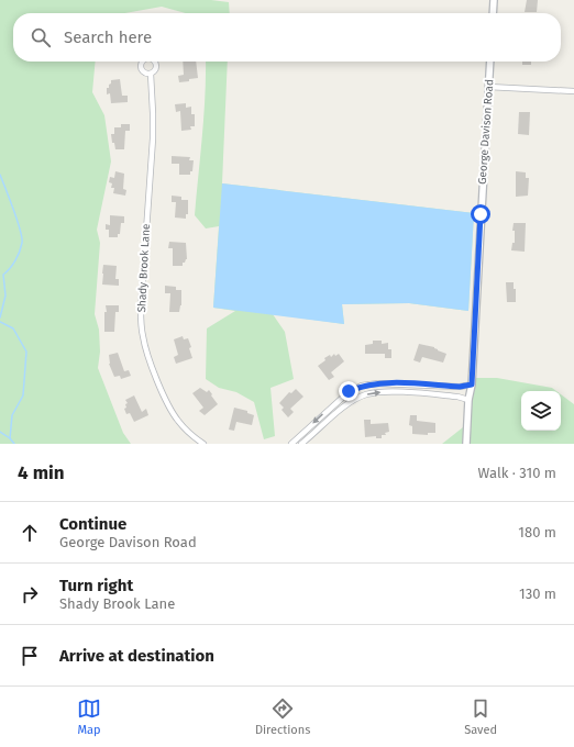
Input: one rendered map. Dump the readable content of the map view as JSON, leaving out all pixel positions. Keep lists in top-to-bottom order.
{
  "streets": {
    "street": ["George Davison Road", "Shady Brook Lane"]
  },
  "page": {
    "search": "Search here",
    "heading": ["4 min", "Walk · 310 m"],
    "list": [
      ["Continue", "George Davison Road", "180 m"],
      ["Turn right", "Shady Brook Lane", "130 m"],
      "Arrive at destination"
    ],
    "nav": ["Map", "Directions", "Saved"]
  }
}
